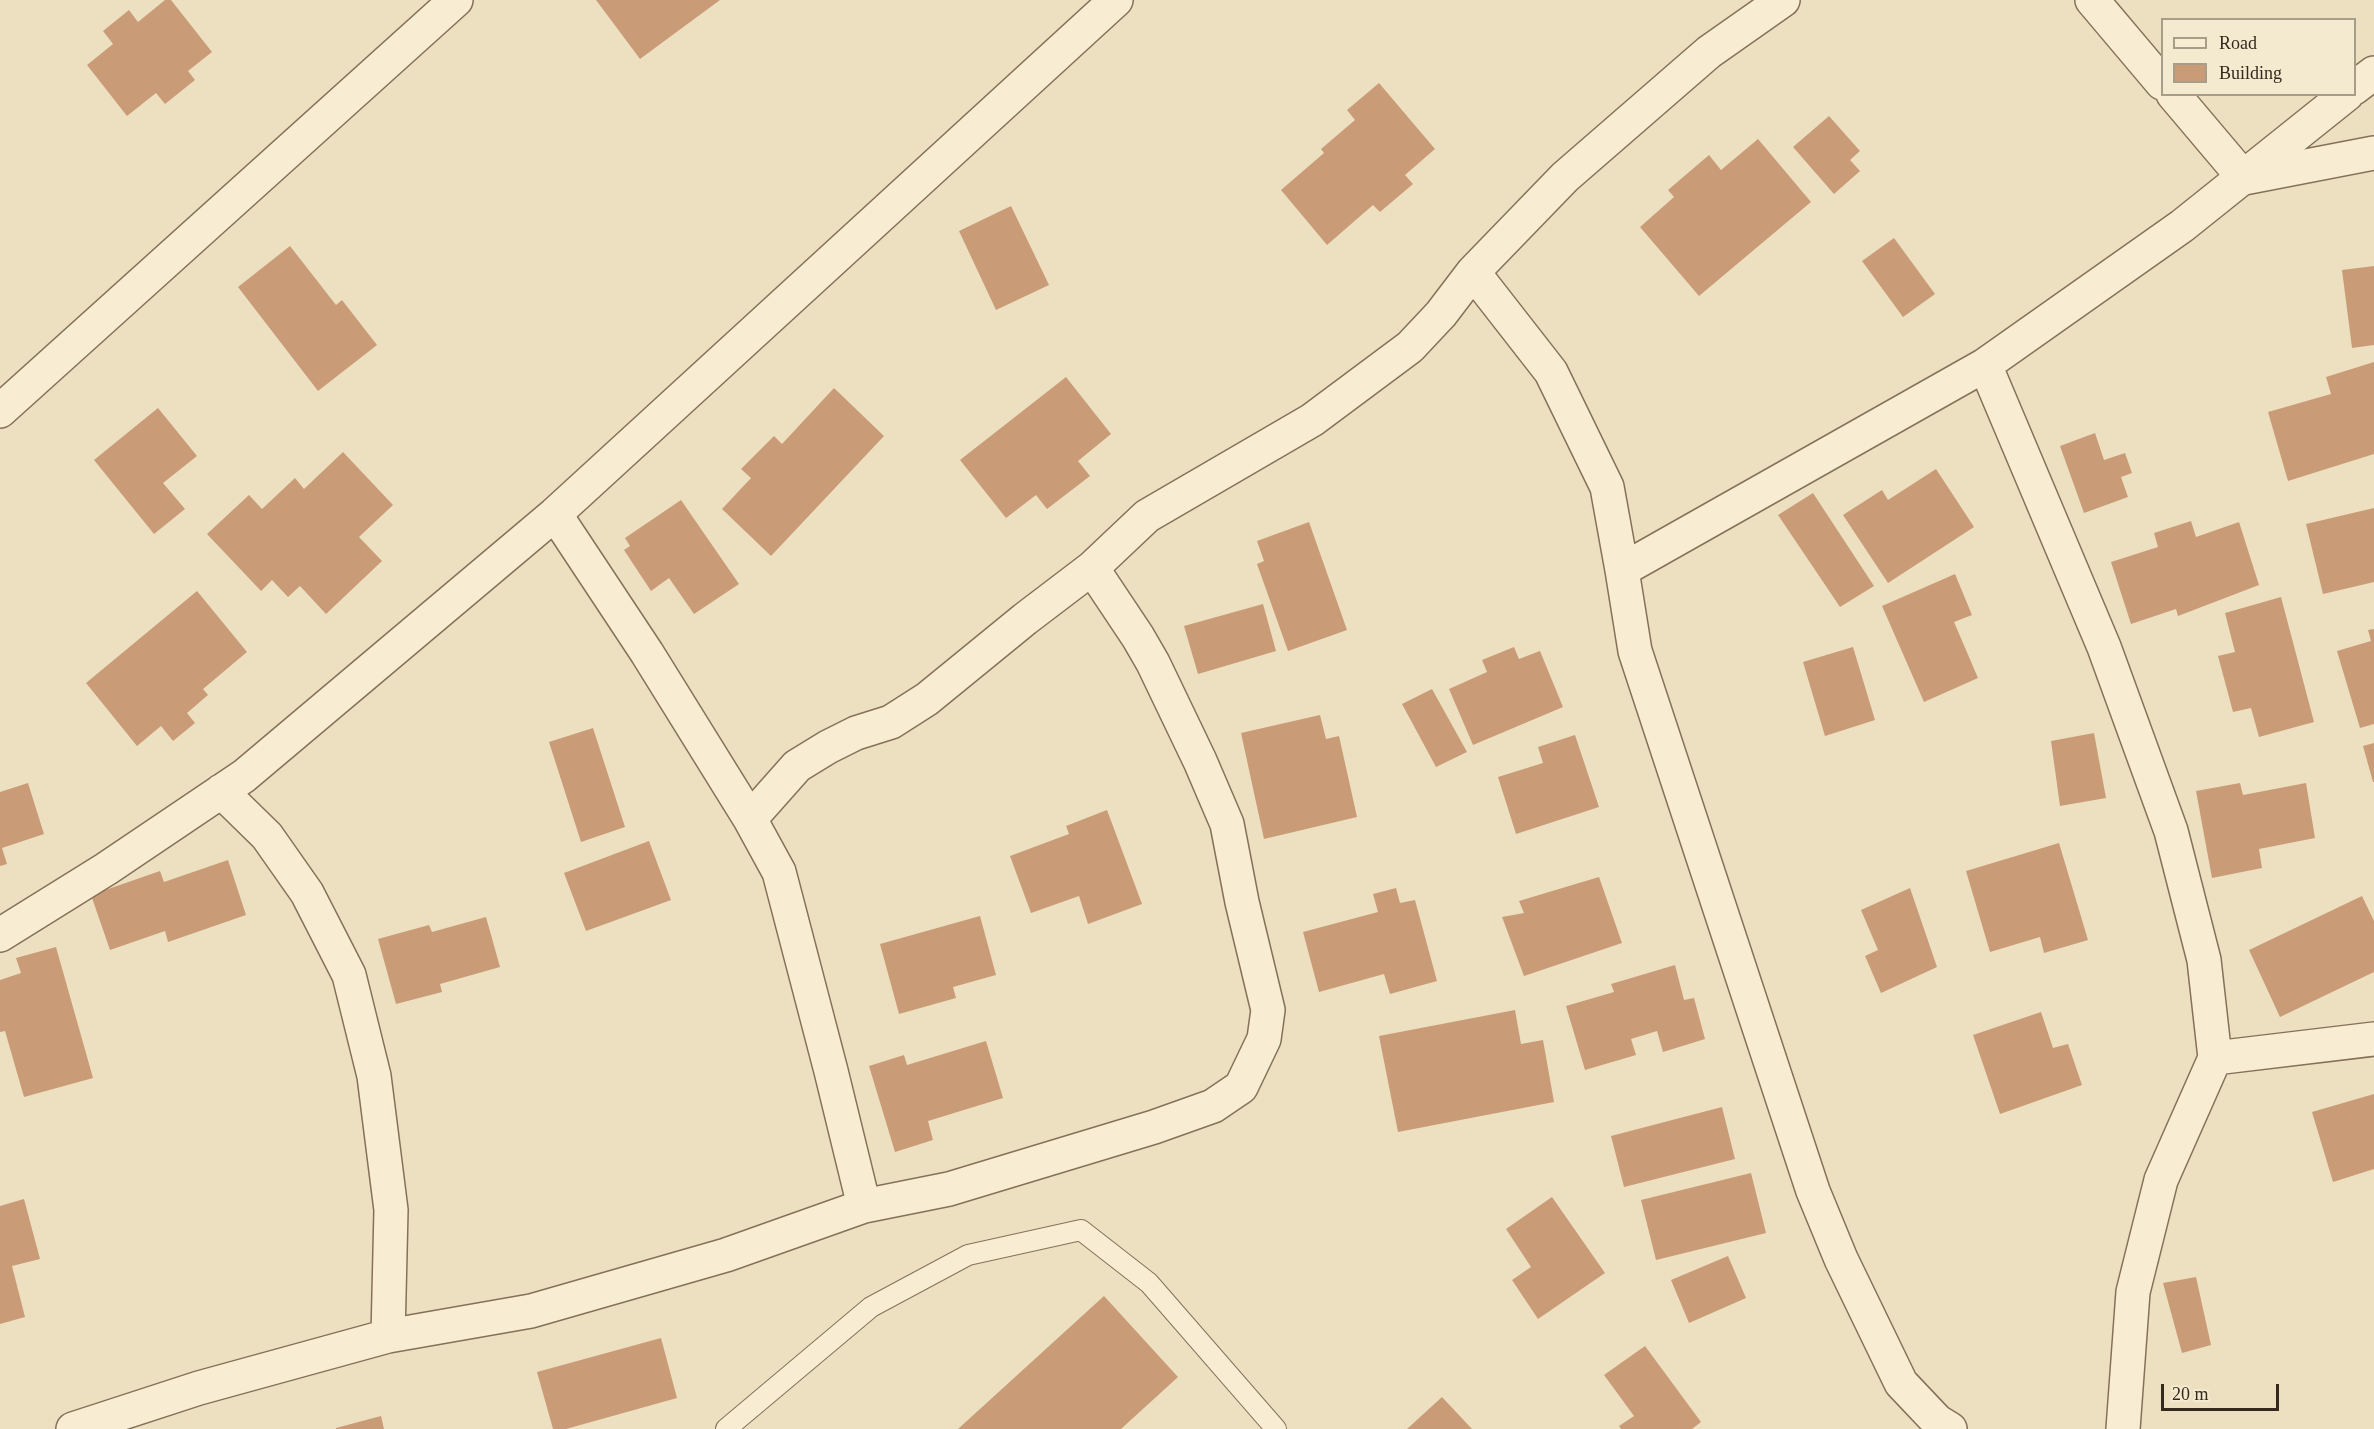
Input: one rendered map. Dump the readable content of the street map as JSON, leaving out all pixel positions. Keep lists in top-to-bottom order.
{
  "legend": ["Road", "Building"],
  "scale_bar": "20 m"
}
